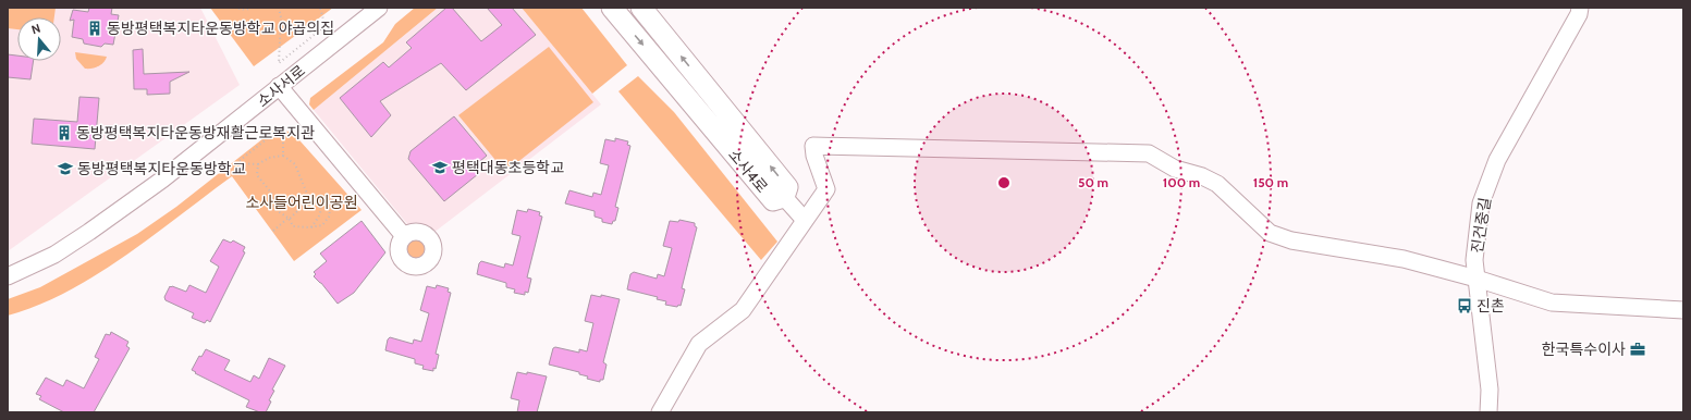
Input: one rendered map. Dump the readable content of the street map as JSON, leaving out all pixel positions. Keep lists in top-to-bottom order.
{
  "streets": {
    "main road": ["소사4로"],
    "street": ["소사서로", "진건중길"]
  },
  "parks": ["소사들어린이공원"],
  "places": {
    "building": ["동방평택복지타운동방학교 야곱의집", "동방평택복지타운동방재활근로복지관"],
    "school or university": ["평택대동초등학교", "동방평택복지타운동방학교"],
    "bus stop": ["진촌"],
    "office": ["한국특수이사"]
  },
  "north": "top",
  "rings": ["50 m", "100 m", "150 m"]
}
